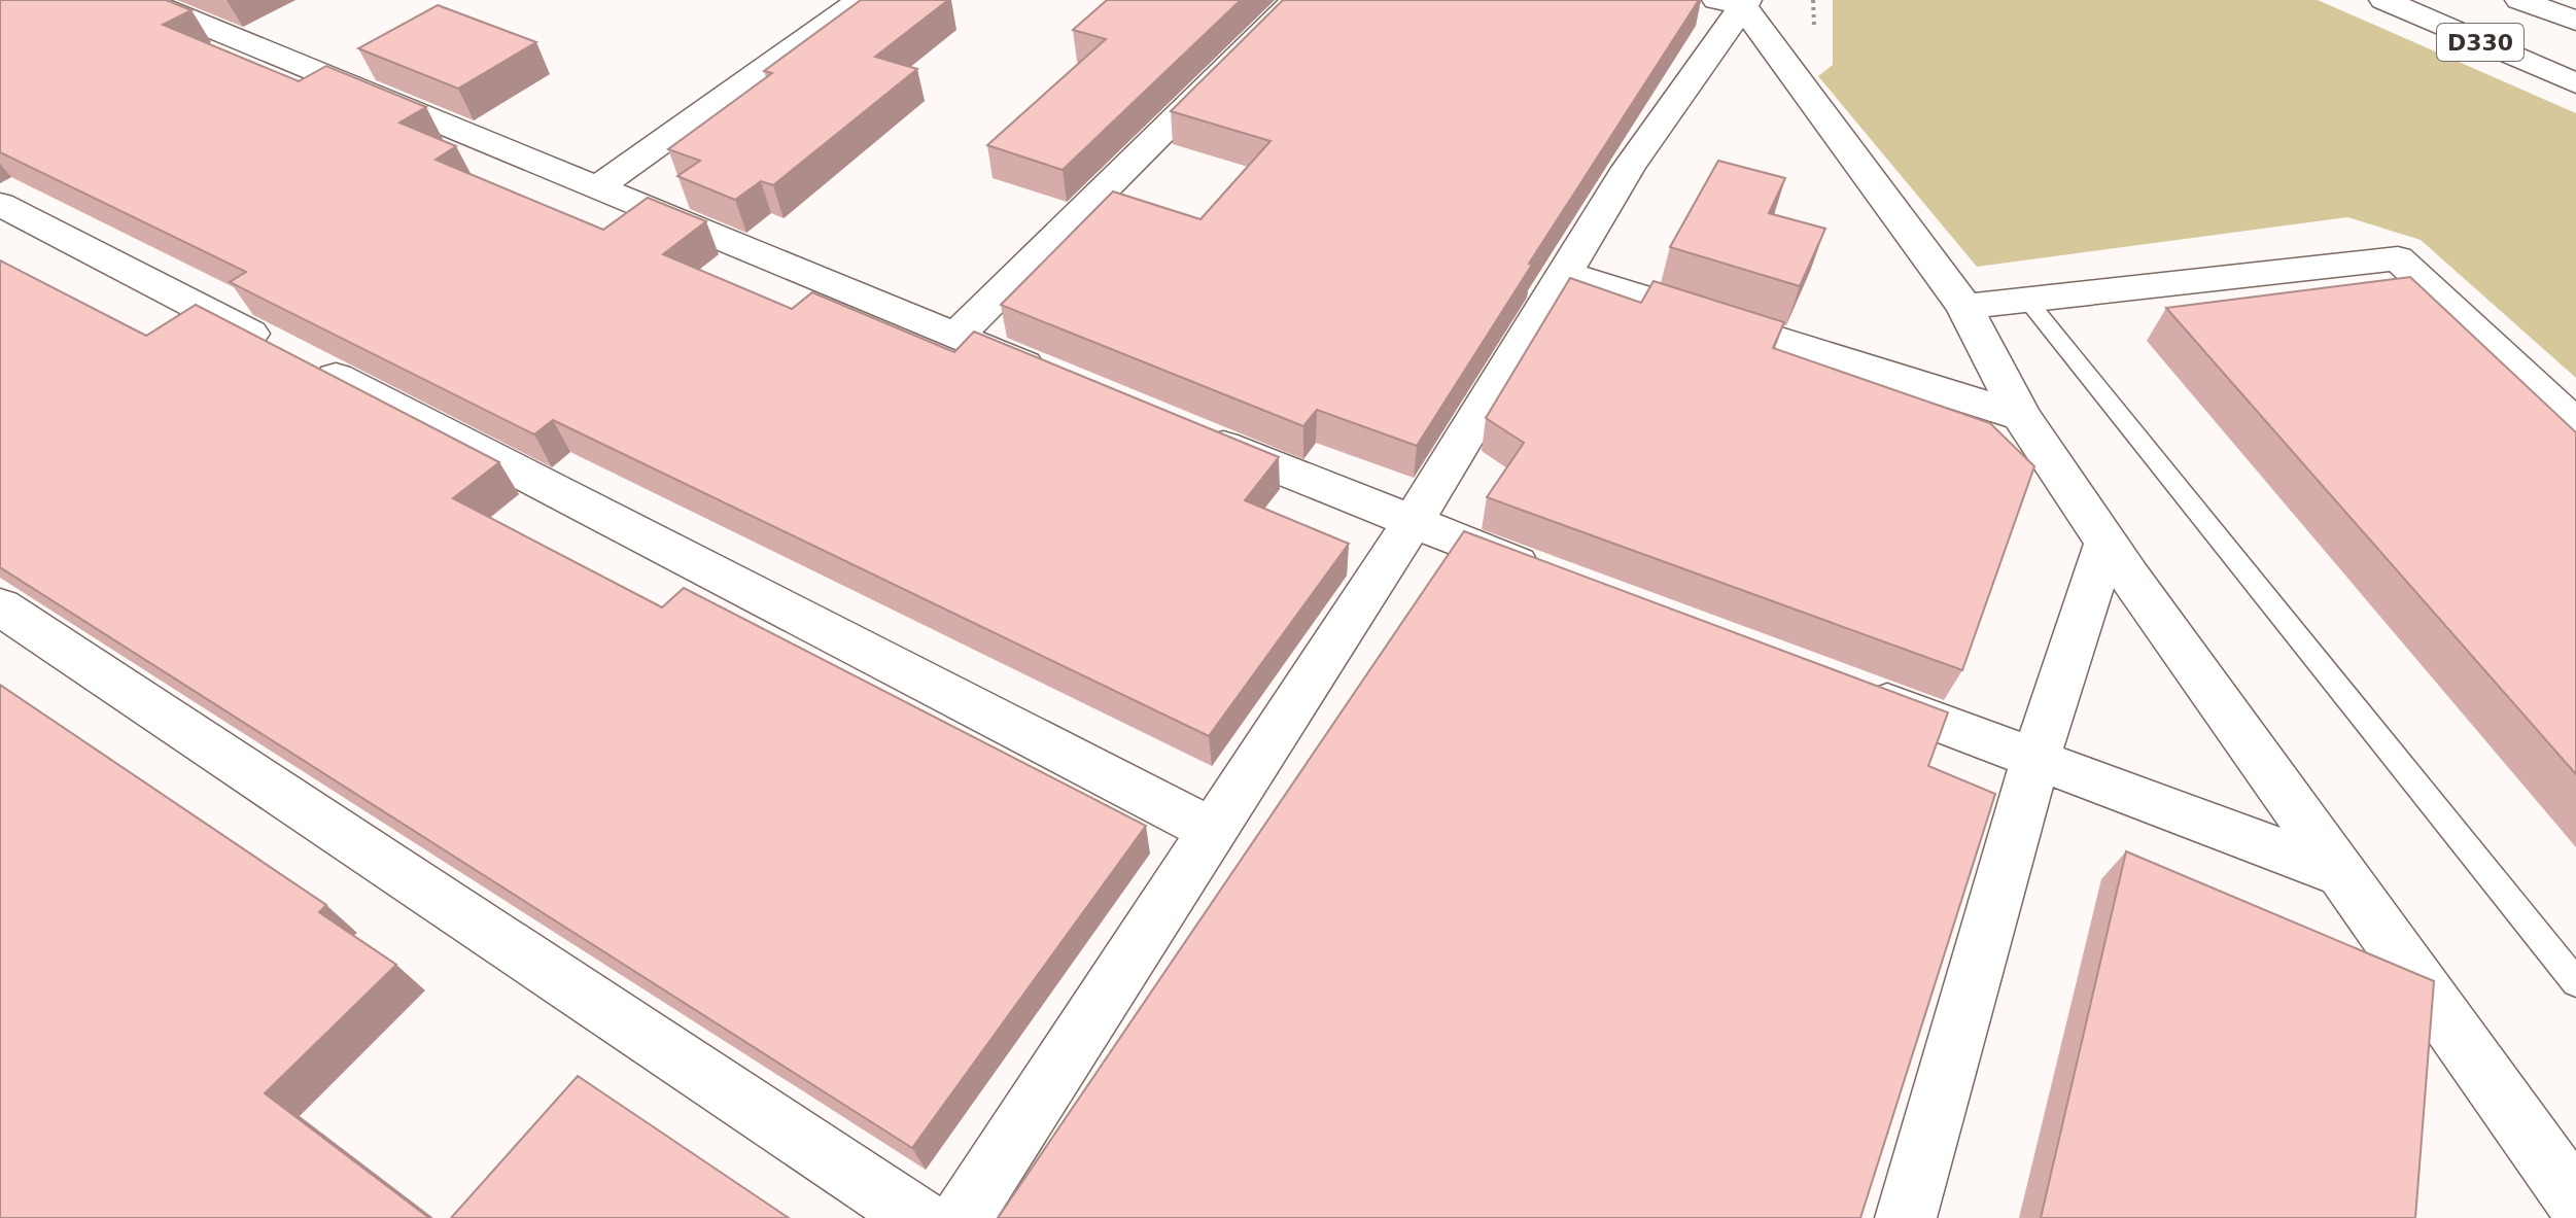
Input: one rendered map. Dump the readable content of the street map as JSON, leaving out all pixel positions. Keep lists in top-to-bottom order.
{
  "streets": {
    "main road": ["D330"]
  }
}
